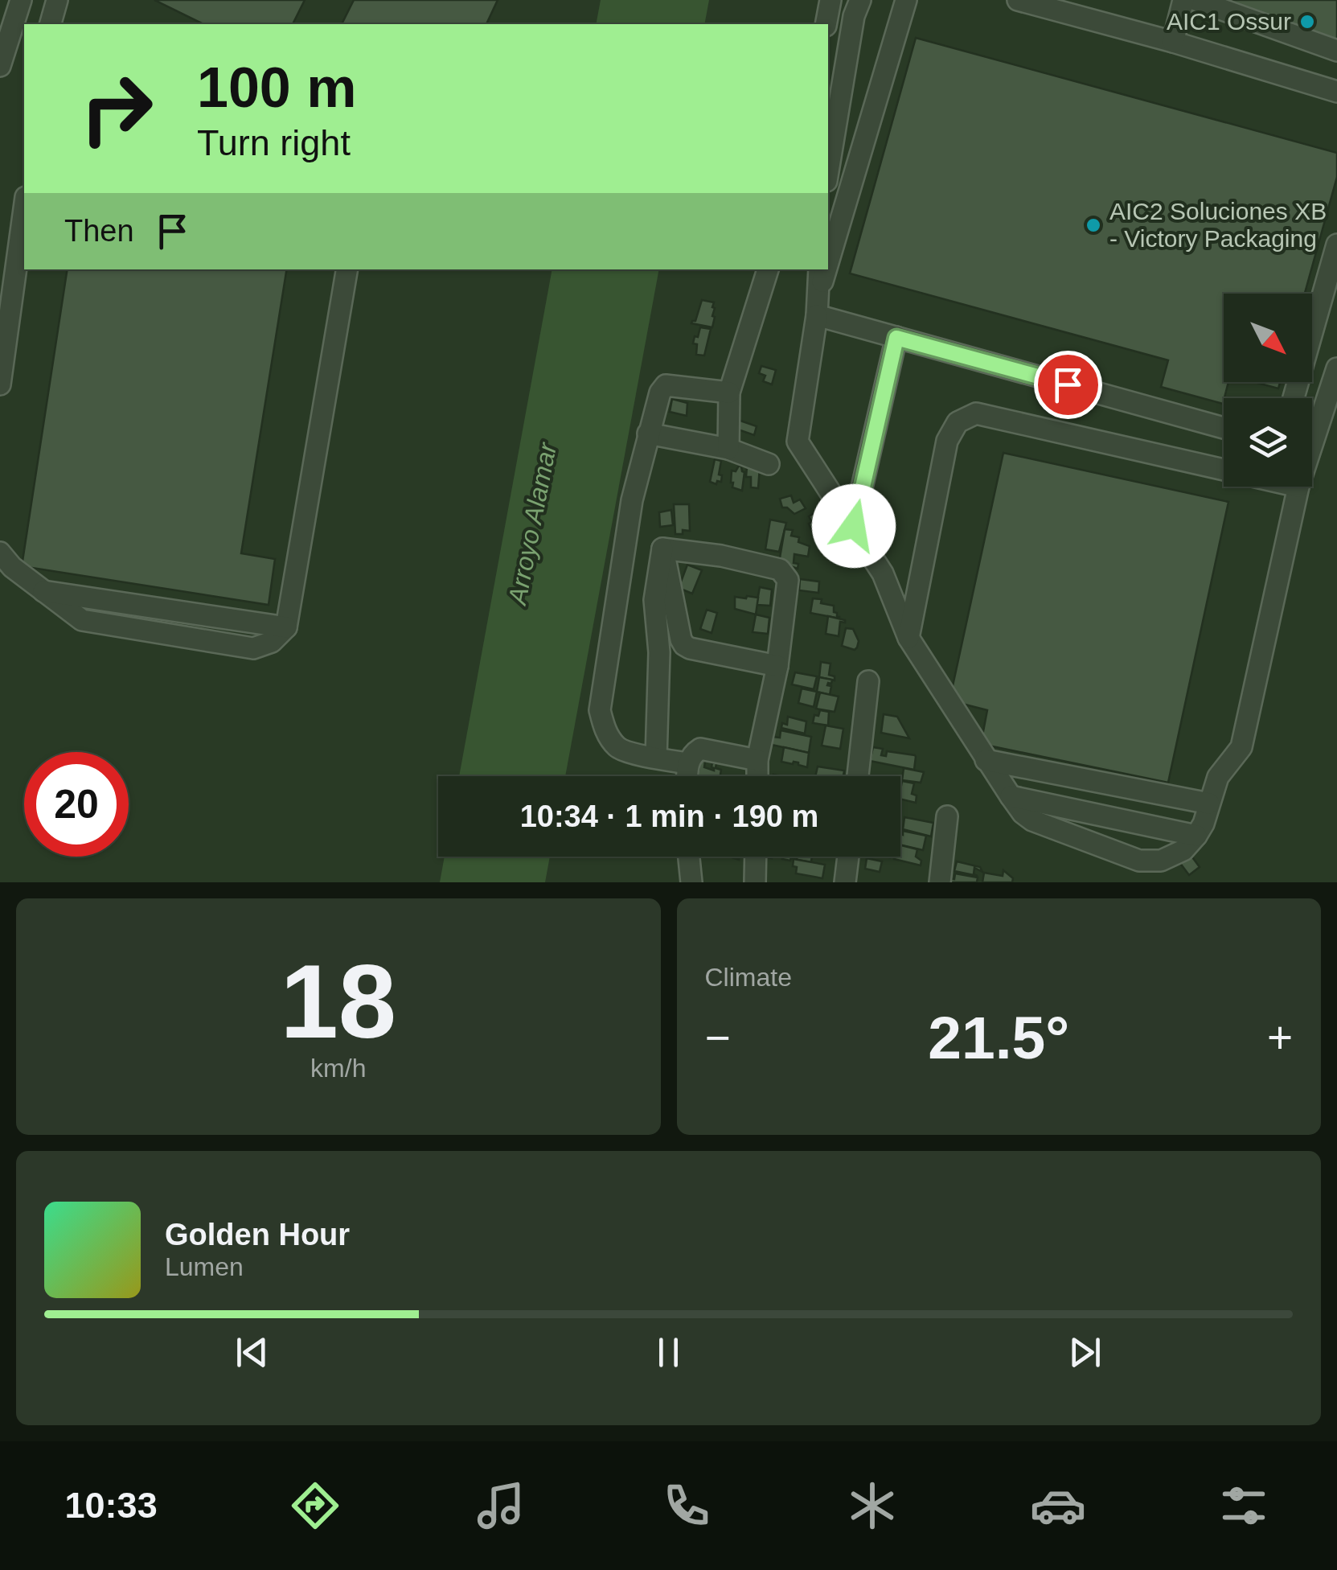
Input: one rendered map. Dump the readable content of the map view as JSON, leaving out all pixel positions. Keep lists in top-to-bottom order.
{
  "water": ["Arroyo Alamar"],
  "places": ["AIC1 Ossur", "AIC2 Soluciones XB - Victory Packaging"],
  "north": "bottom right",
  "page": {
    "turn": ["100 m", "Turn right"],
    "then": "Then",
    "limit": "20",
    "trip": "10:34 · 1 min · 190 m",
    "tile": [
      ["18", "km/h"],
      "Climate"
    ],
    "heat": ["−", "21.5°", "+"],
    "song": ["Golden Hour", "Lumen"],
    "tabs": "10:33"
  }
}
